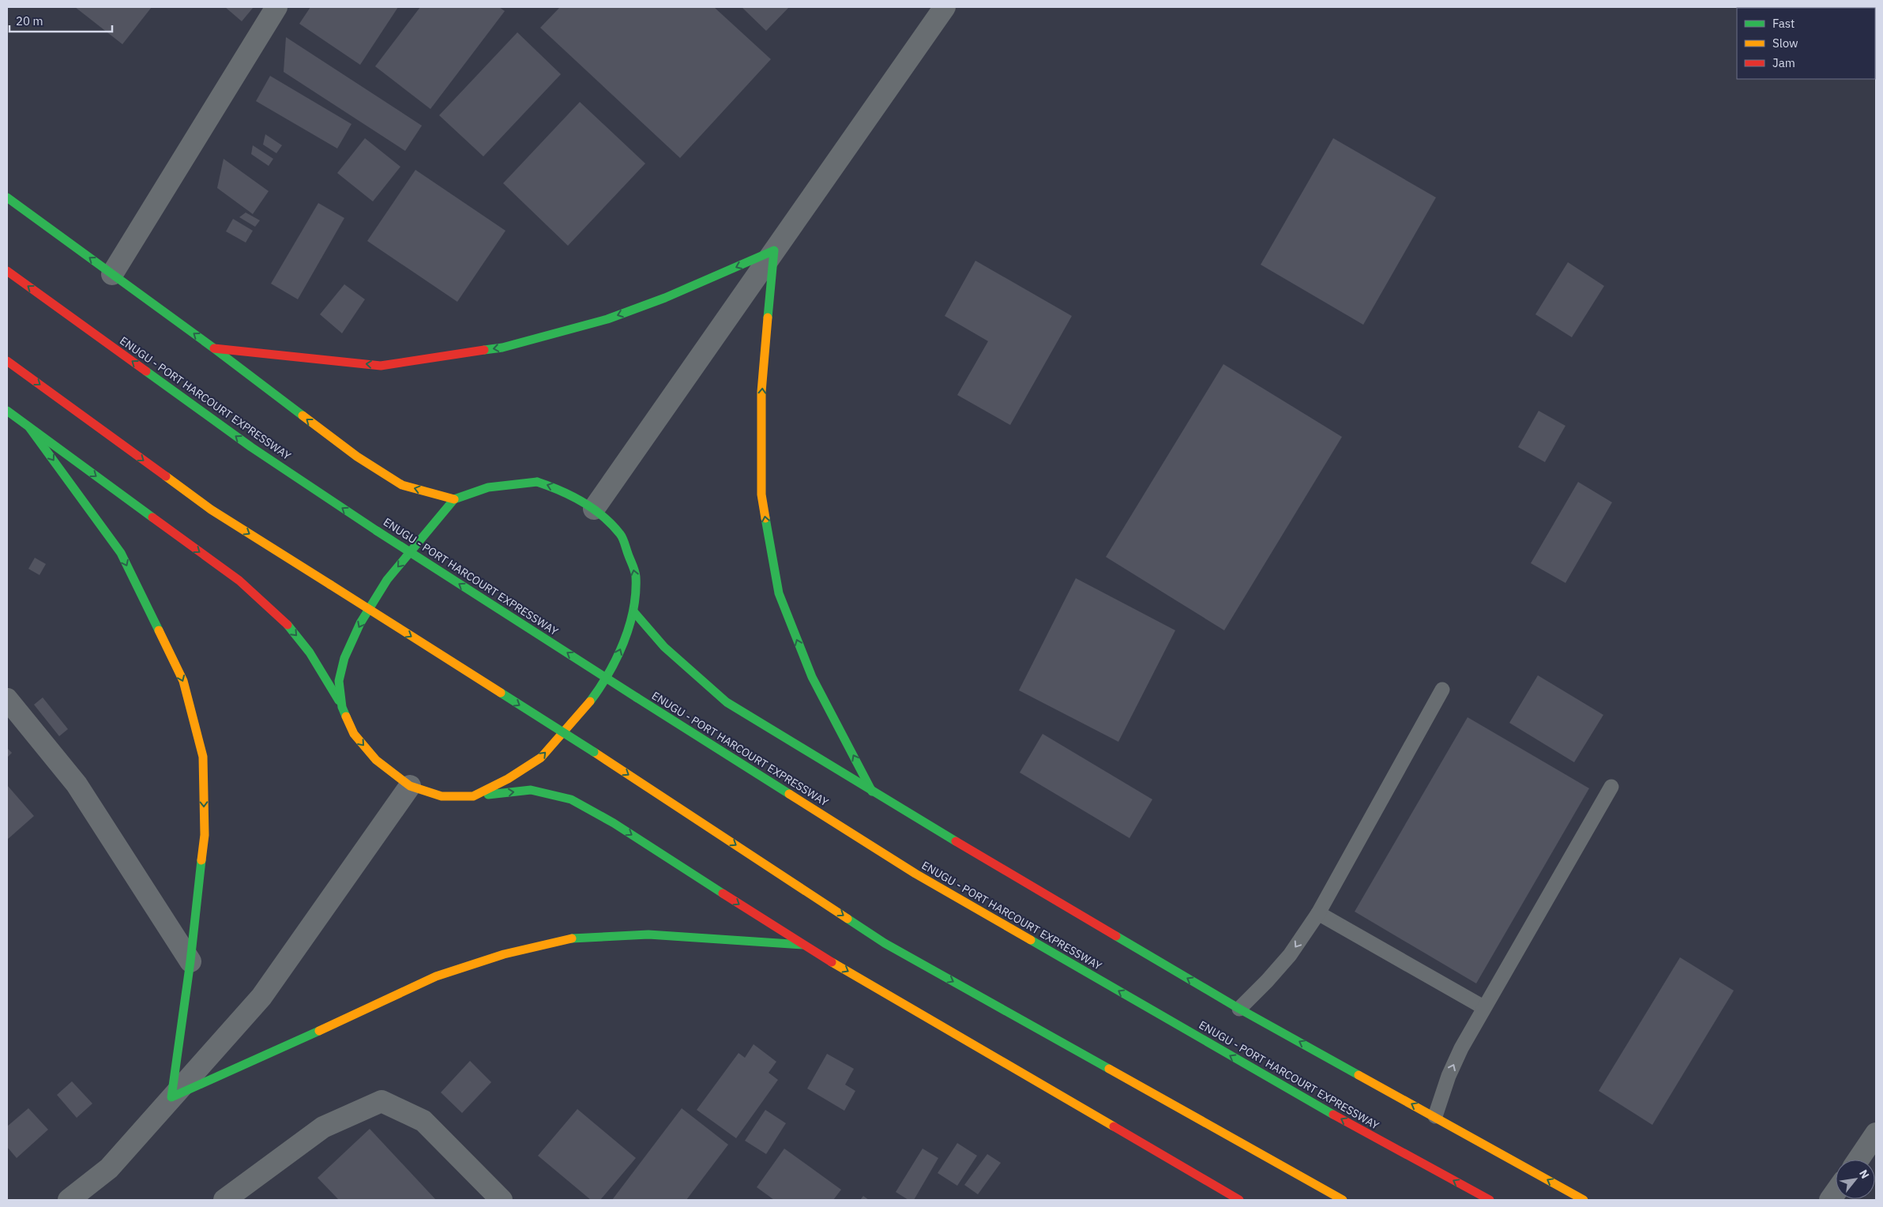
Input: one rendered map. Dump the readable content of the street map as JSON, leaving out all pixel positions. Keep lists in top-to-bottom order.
{
  "streets": {
    "main road": ["ENUGU - PORT HARCOURT EXPRESSWAY"]
  },
  "legend": ["Fast", "Slow", "Jam"],
  "scale_bar": "20 m",
  "north": "top right"
}
